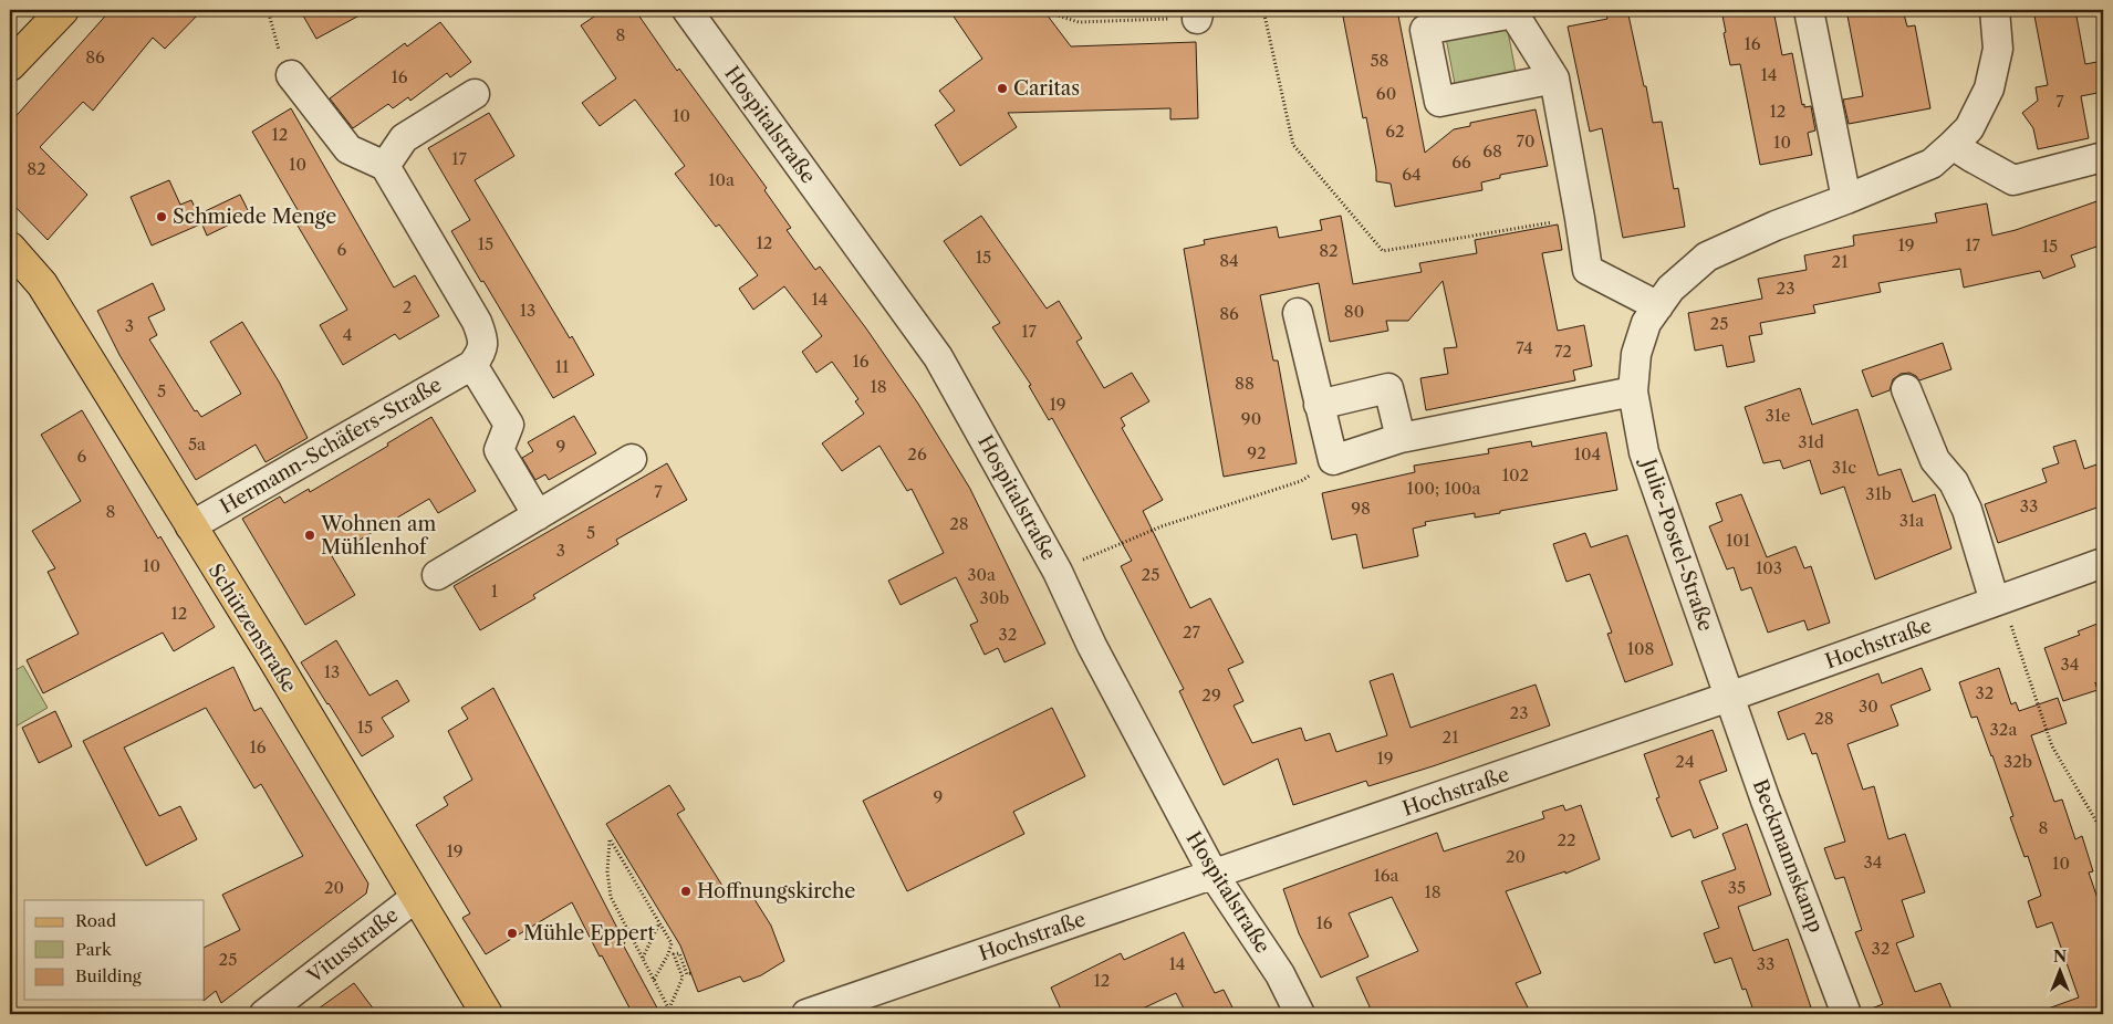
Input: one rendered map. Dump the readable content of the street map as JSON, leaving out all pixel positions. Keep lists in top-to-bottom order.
{
  "streets": {
    "main road": ["Schützenstraße"],
    "street": [
      "Hospitalstraße",
      "Hermann-Schäfers-Straße",
      "Julie-Postel-Straße",
      "Hochstraße",
      "Beckmannskamp",
      "Vitusstraße"
    ]
  },
  "crossings": [
    ["Hospitalstraße", "Hochstraße"],
    ["Hermann-Schäfers-Straße", "Schützenstraße"],
    ["Julie-Postel-Straße", "Hochstraße"],
    ["Julie-Postel-Straße", "Beckmannskamp"],
    ["Schützenstraße", "Vitusstraße"],
    ["Hochstraße", "Beckmannskamp"]
  ],
  "places": [
    "Caritas",
    "Schmiede Menge",
    "Wohnen am Mühlenhof",
    "Hoffnungskirche",
    "Mühle Eppert"
  ],
  "house_numbers": [
    "8",
    "16",
    "86",
    "58",
    "14",
    "16",
    "60",
    "7",
    "12",
    "10",
    "62",
    "12",
    "70",
    "10",
    "68",
    "17",
    "66",
    "10",
    "82",
    "64",
    "10a",
    "12",
    "15",
    "19",
    "17",
    "15",
    "6",
    "82",
    "15",
    "84",
    "21",
    "23",
    "14",
    "2",
    "13",
    "80",
    "86",
    "25",
    "3",
    "17",
    "4",
    "74",
    "72",
    "16",
    "11",
    "88",
    "18",
    "5",
    "19",
    "31e",
    "90",
    "31d",
    "5a",
    "9",
    "92",
    "26",
    "104",
    "6",
    "31c",
    "102",
    "100; 100a",
    "7",
    "31b",
    "33",
    "98",
    "8",
    "31a",
    "28",
    "5",
    "101",
    "3",
    "10",
    "103",
    "30a",
    "25",
    "1",
    "30b",
    "12",
    "27",
    "32",
    "108",
    "34",
    "13",
    "32",
    "29",
    "30",
    "23",
    "28",
    "15",
    "32a",
    "21",
    "16",
    "19",
    "24",
    "32b",
    "9",
    "8",
    "22",
    "19",
    "20",
    "34",
    "10",
    "16a",
    "20",
    "35",
    "18",
    "16",
    "32",
    "25",
    "14",
    "33",
    "12"
  ],
  "legend": ["Road", "Park", "Building"],
  "north": "top"
}
